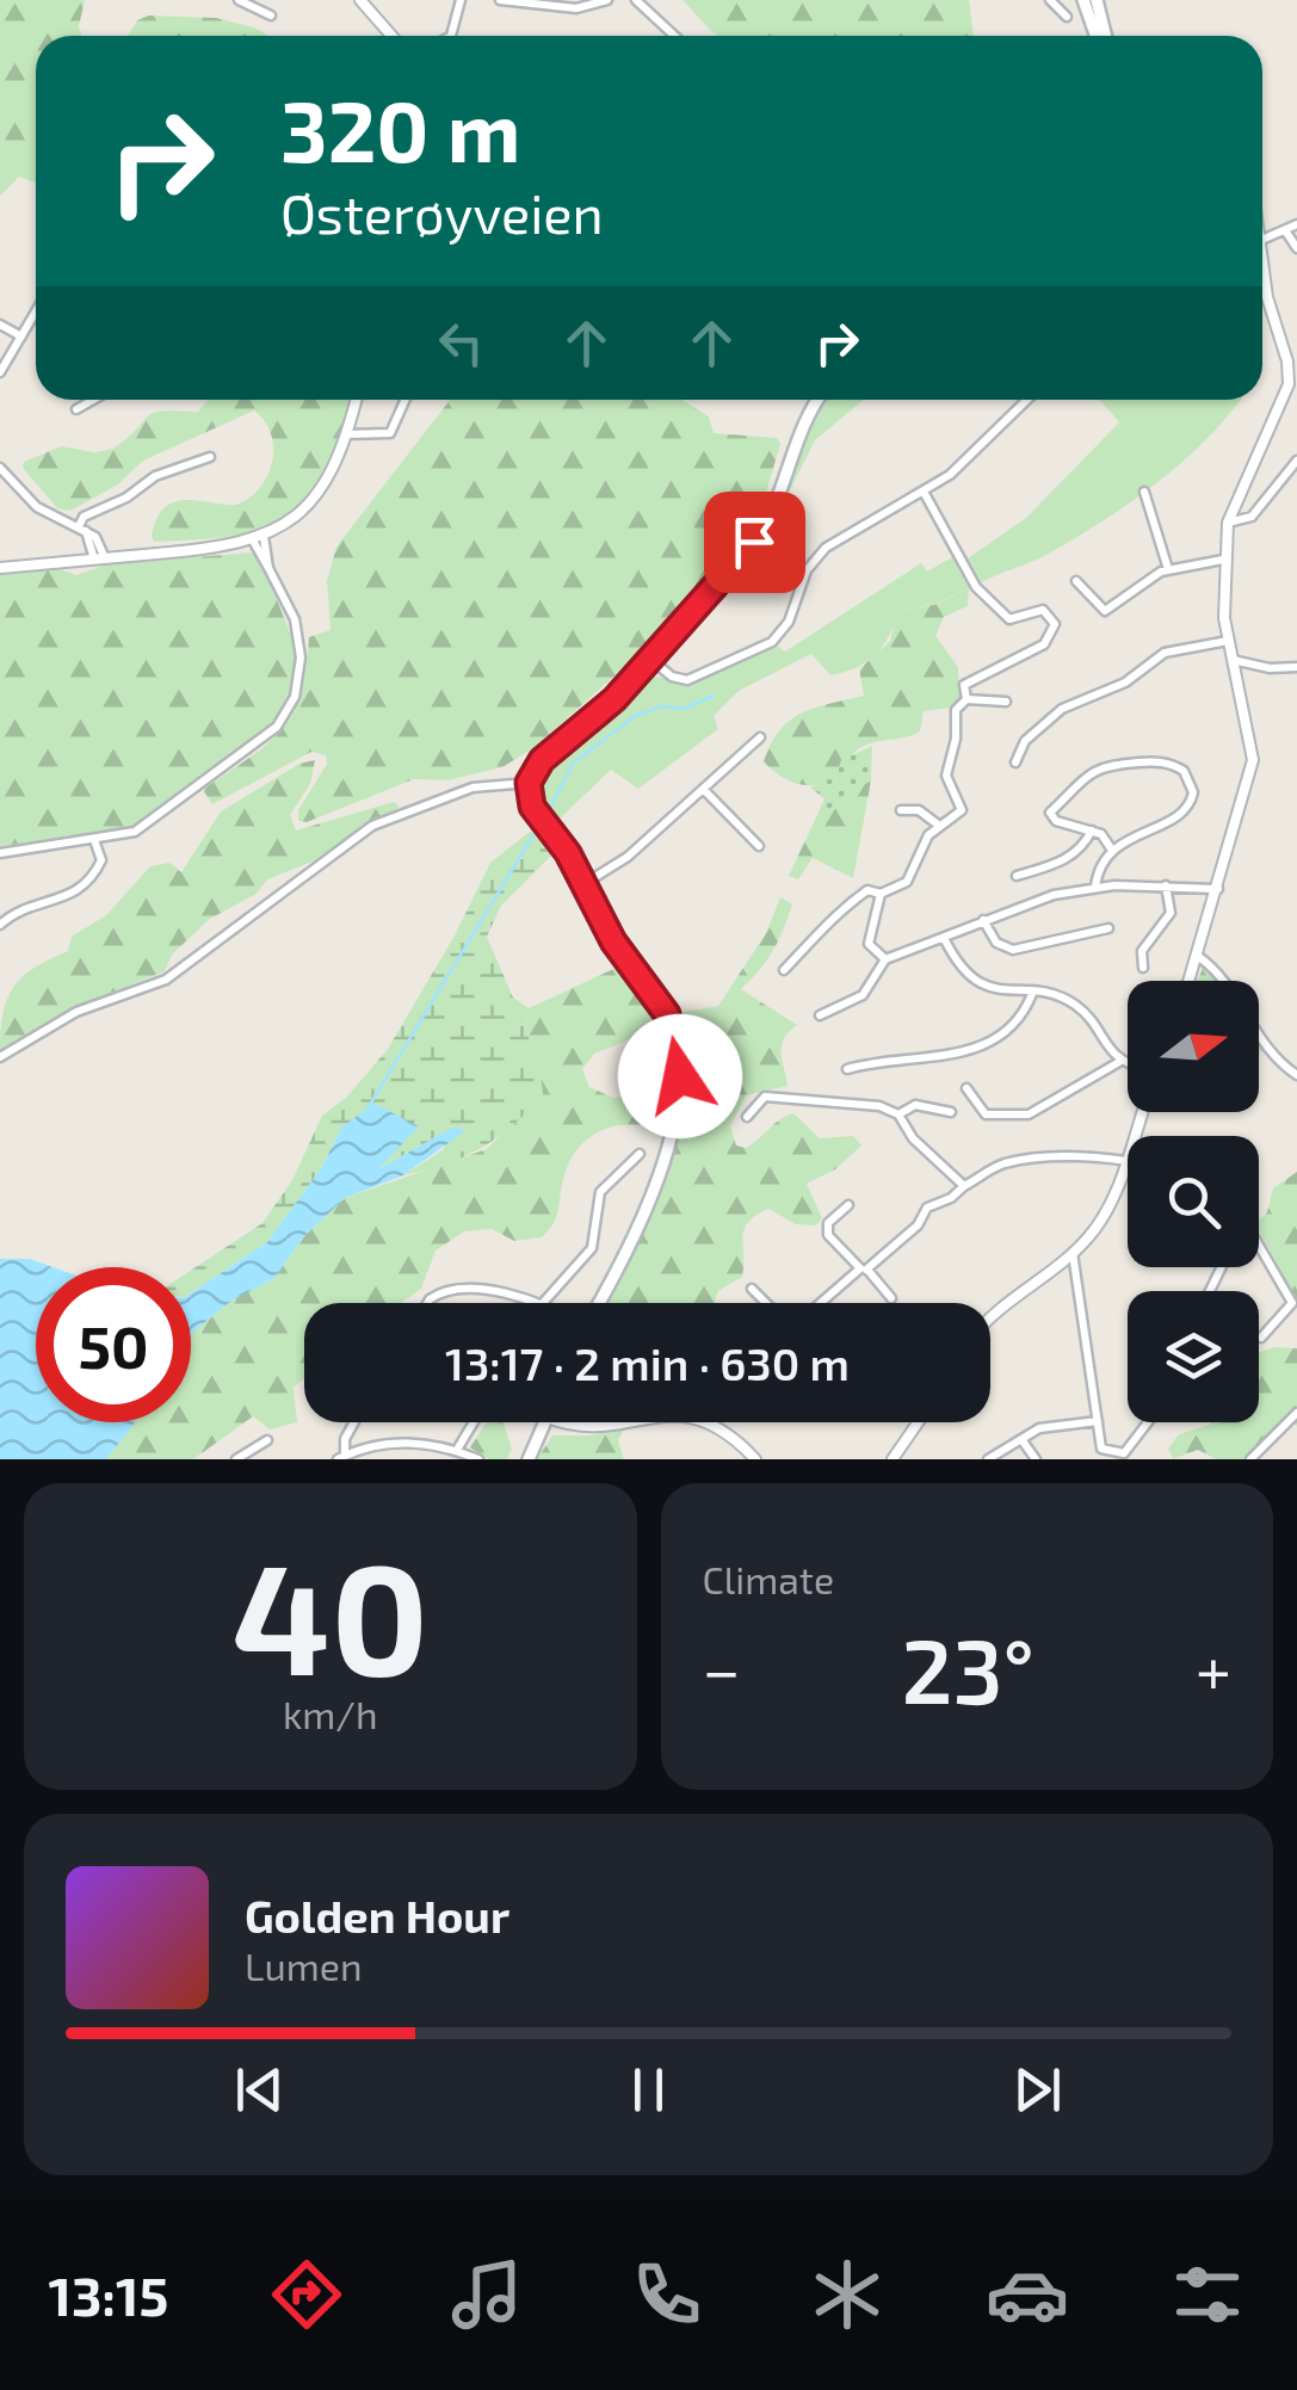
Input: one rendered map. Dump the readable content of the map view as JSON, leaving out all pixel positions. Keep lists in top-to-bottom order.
{
  "north": "right",
  "page": {
    "turn": ["320 m", "Østerøyveien"],
    "limit": "50",
    "trip": "13:17 · 2 min · 630 m",
    "tile": [
      ["40", "km/h"],
      "Climate"
    ],
    "heat": ["−", "23°", "+"],
    "song": ["Golden Hour", "Lumen"],
    "tabs": "13:15"
  }
}
